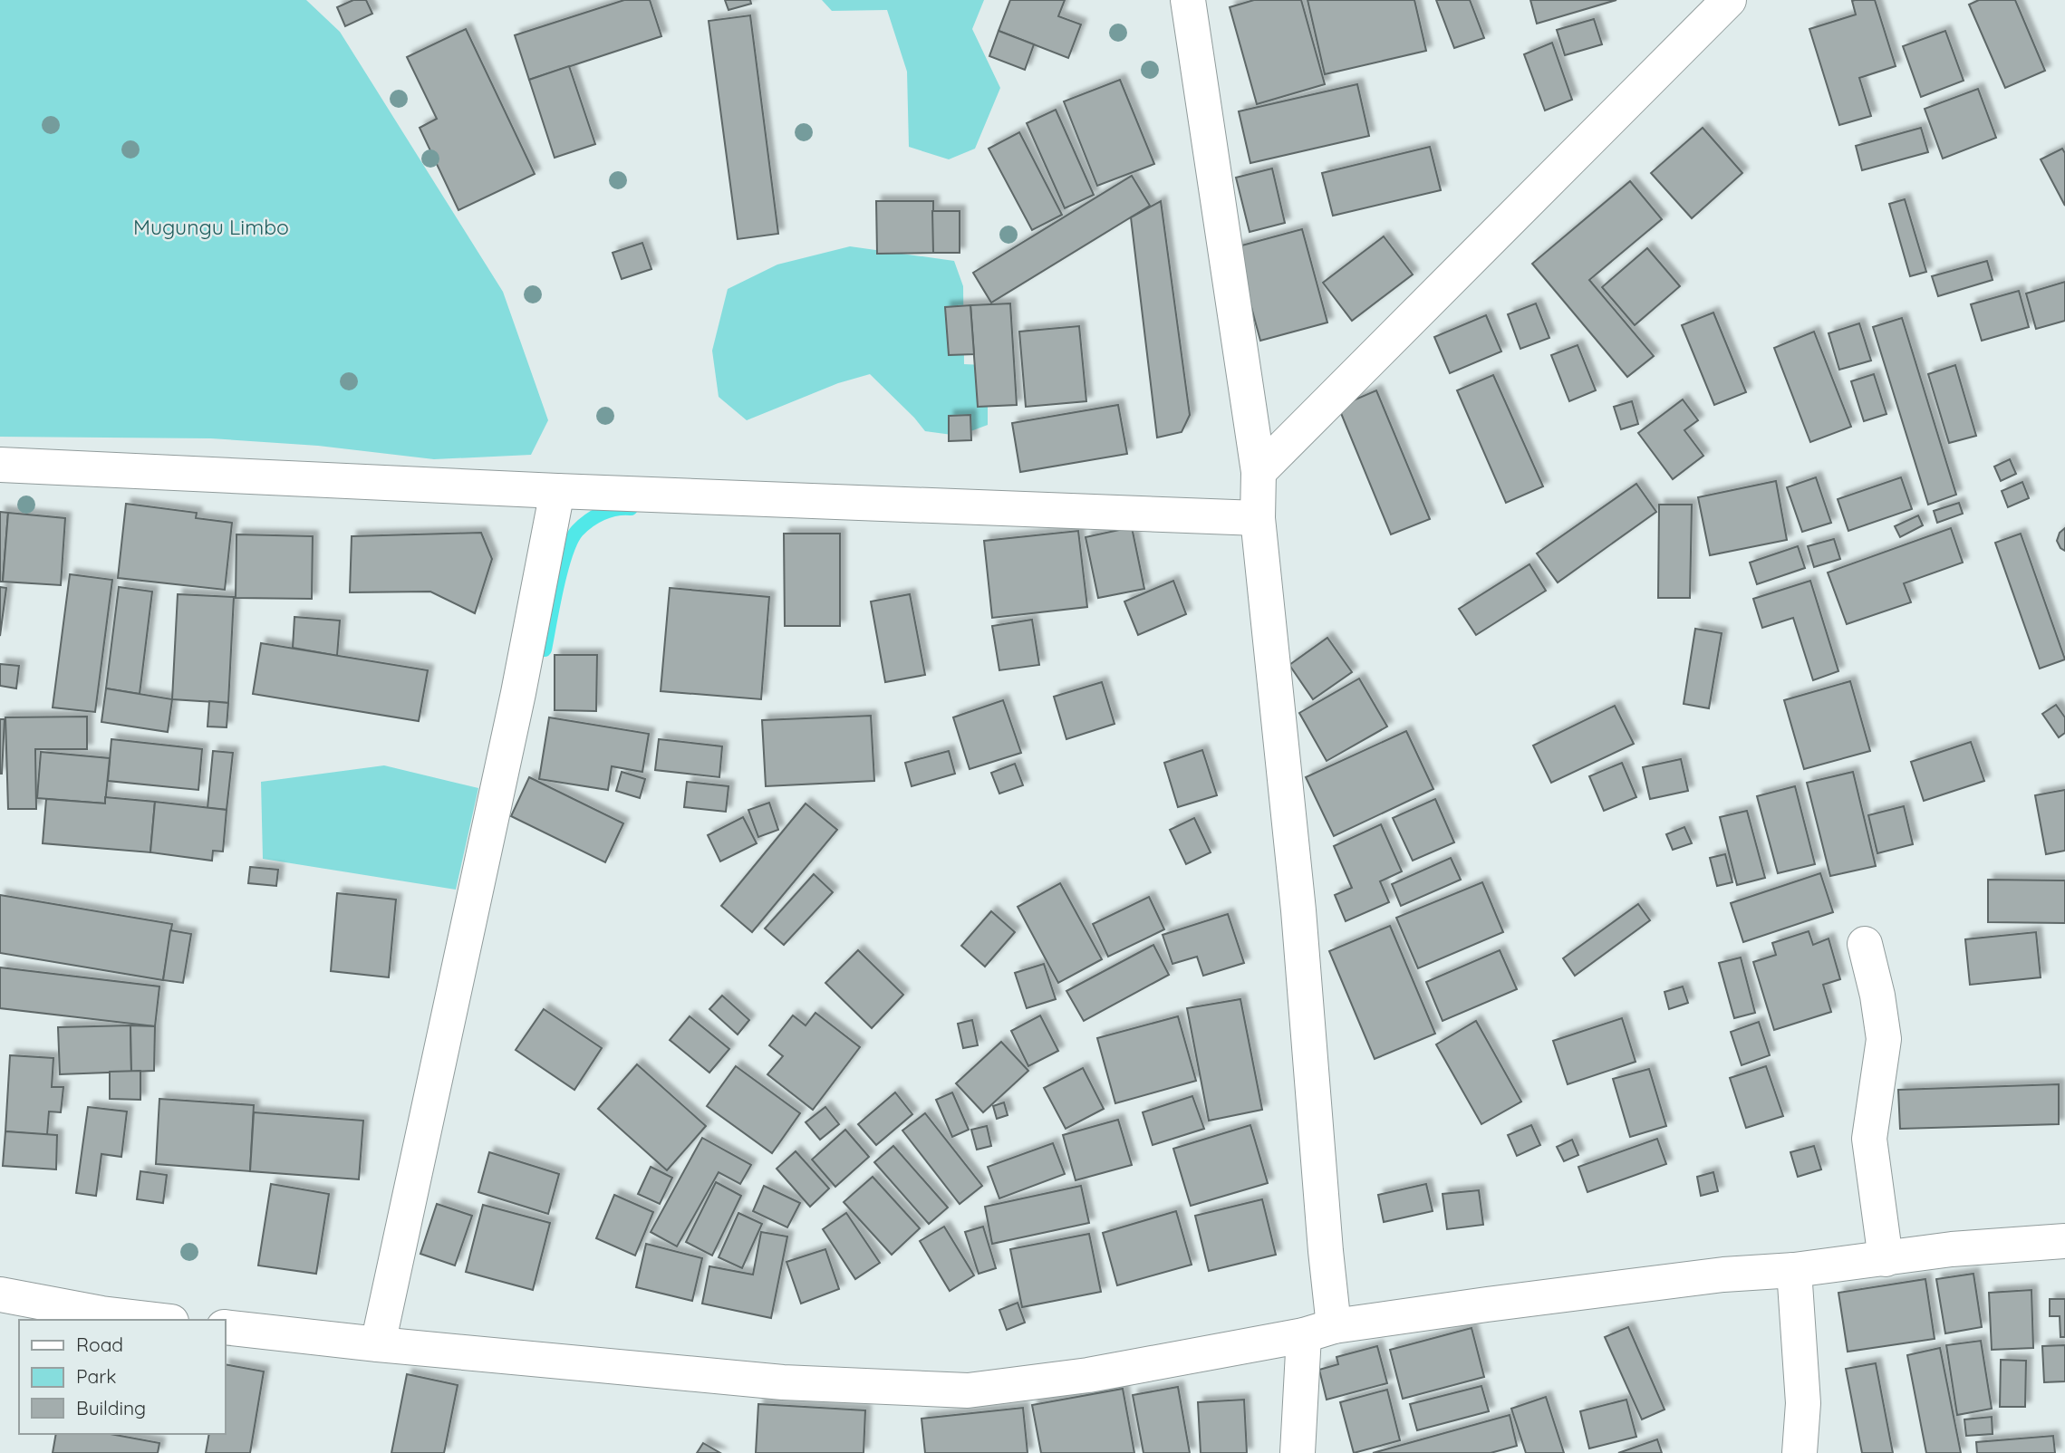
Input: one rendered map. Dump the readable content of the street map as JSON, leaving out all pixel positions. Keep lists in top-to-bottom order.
{
  "parks": ["Mugungu Limbo"],
  "legend": ["Road", "Park", "Building"]
}
